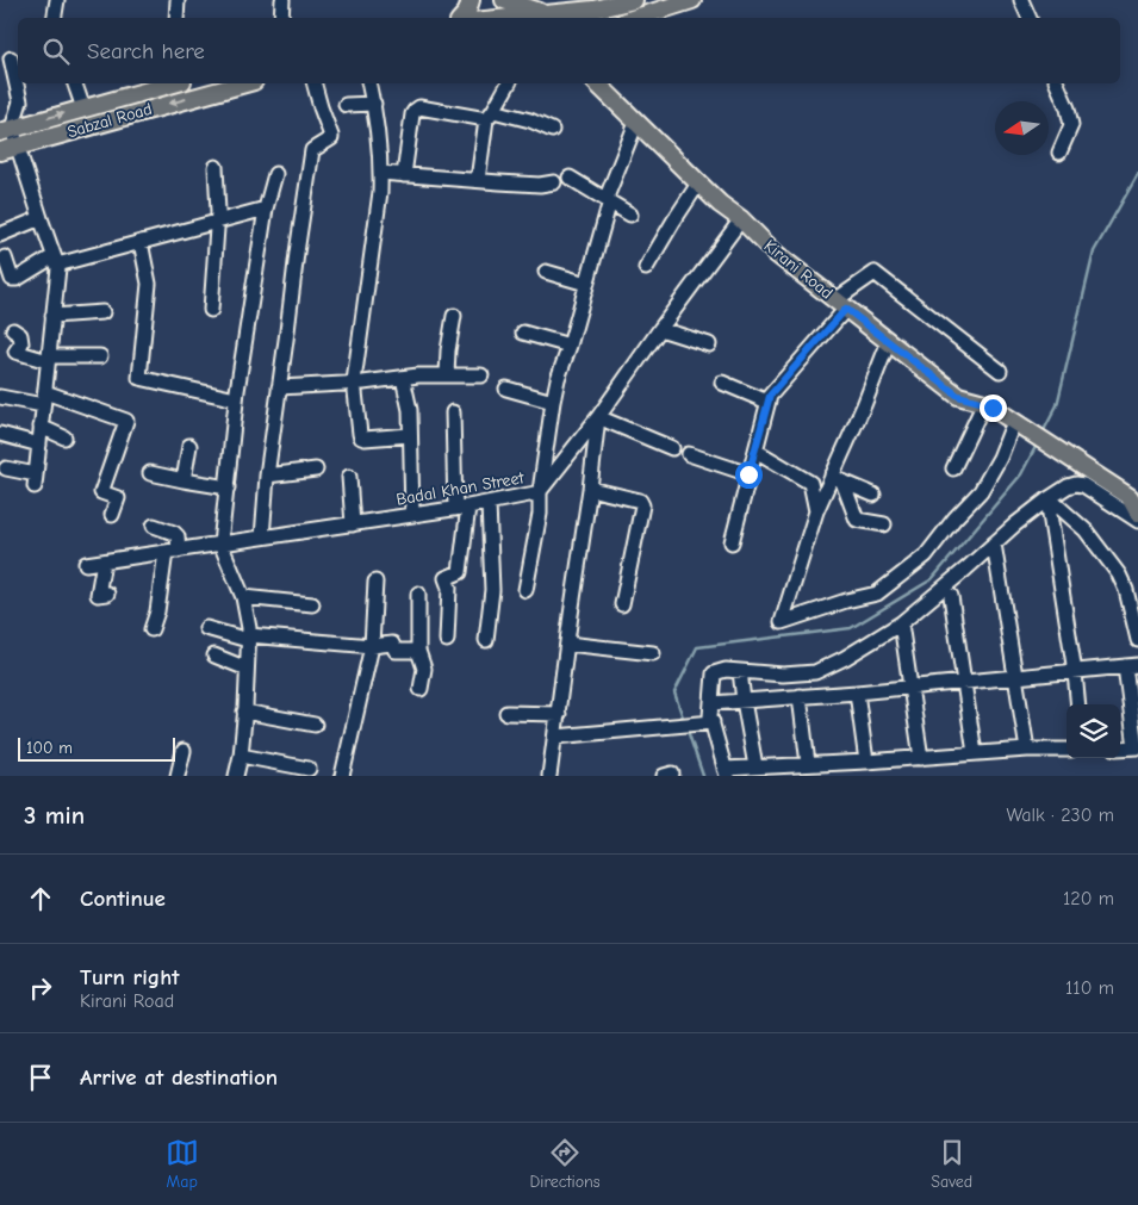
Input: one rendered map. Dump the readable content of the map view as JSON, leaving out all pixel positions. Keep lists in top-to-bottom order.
{
  "streets": {
    "main road": ["Sabzal Road", "Kirani Road"],
    "street": ["Badal Khan Street"]
  },
  "crossings": [
    ["Kirani Road", "Badal Khan Street"]
  ],
  "scale_bar": "100 m",
  "north": "left",
  "page": {
    "search": "Search here",
    "scale": "100 m",
    "heading": ["3 min", "Walk · 230 m"],
    "list": [
      ["Continue", "120 m"],
      ["Turn right", "Kirani Road", "110 m"],
      "Arrive at destination"
    ],
    "nav": ["Map", "Directions", "Saved"]
  }
}
